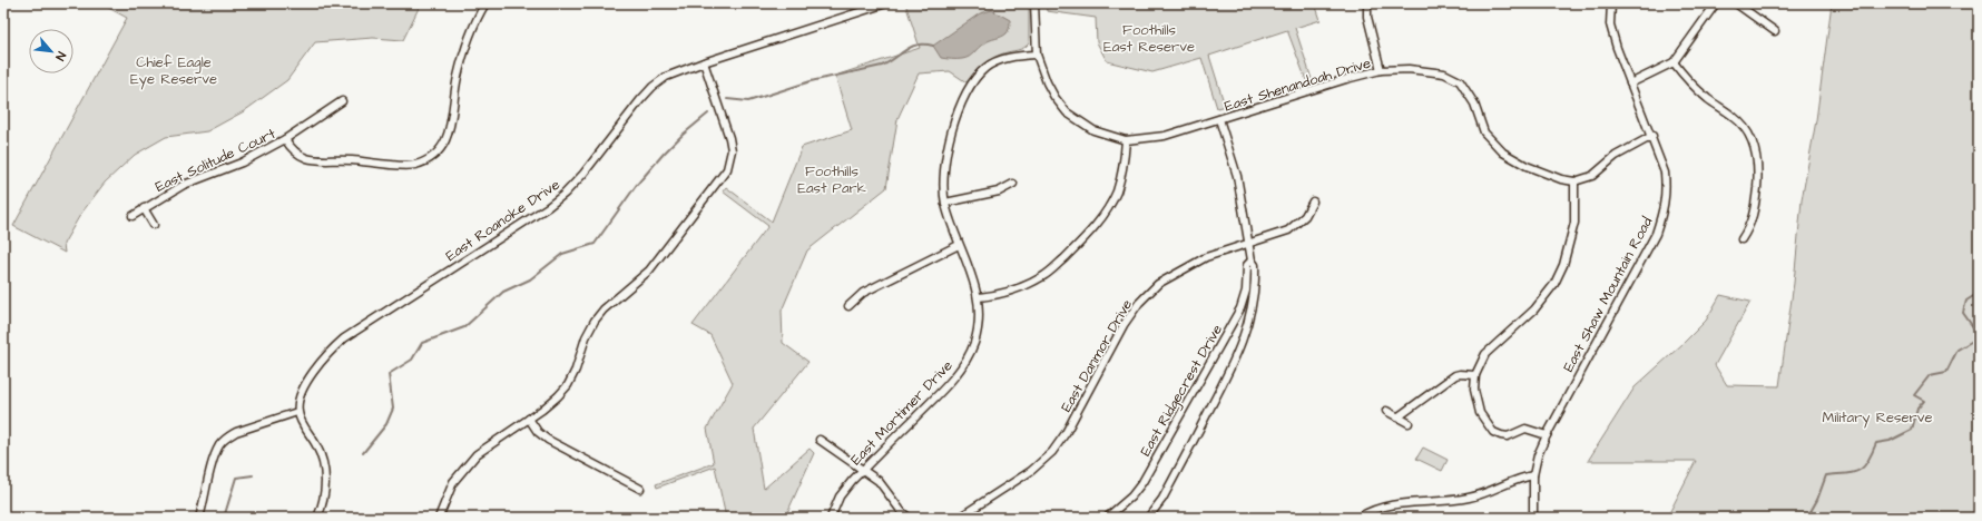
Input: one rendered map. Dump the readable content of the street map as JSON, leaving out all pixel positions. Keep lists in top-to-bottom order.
{
  "streets": {
    "street": [
      "East Shenandoah Drive",
      "East Solitude Court",
      "East Roanoke Drive",
      "East Shaw Mountain Road",
      "East Danmor Drive",
      "East Ridgecrest Drive",
      "East Mortimer Drive"
    ]
  },
  "crossings": [
    ["East Shenandoah Drive", "East Ridgecrest Drive"],
    ["East Shenandoah Drive", "East Mortimer Drive"],
    ["East Danmor Drive", "East Ridgecrest Drive"]
  ],
  "parks": [
    "Foothills East Reserve",
    "Chief Eagle Eye Reserve",
    "Foothills East Park",
    "Military Reserve"
  ],
  "north": "bottom right"
}
